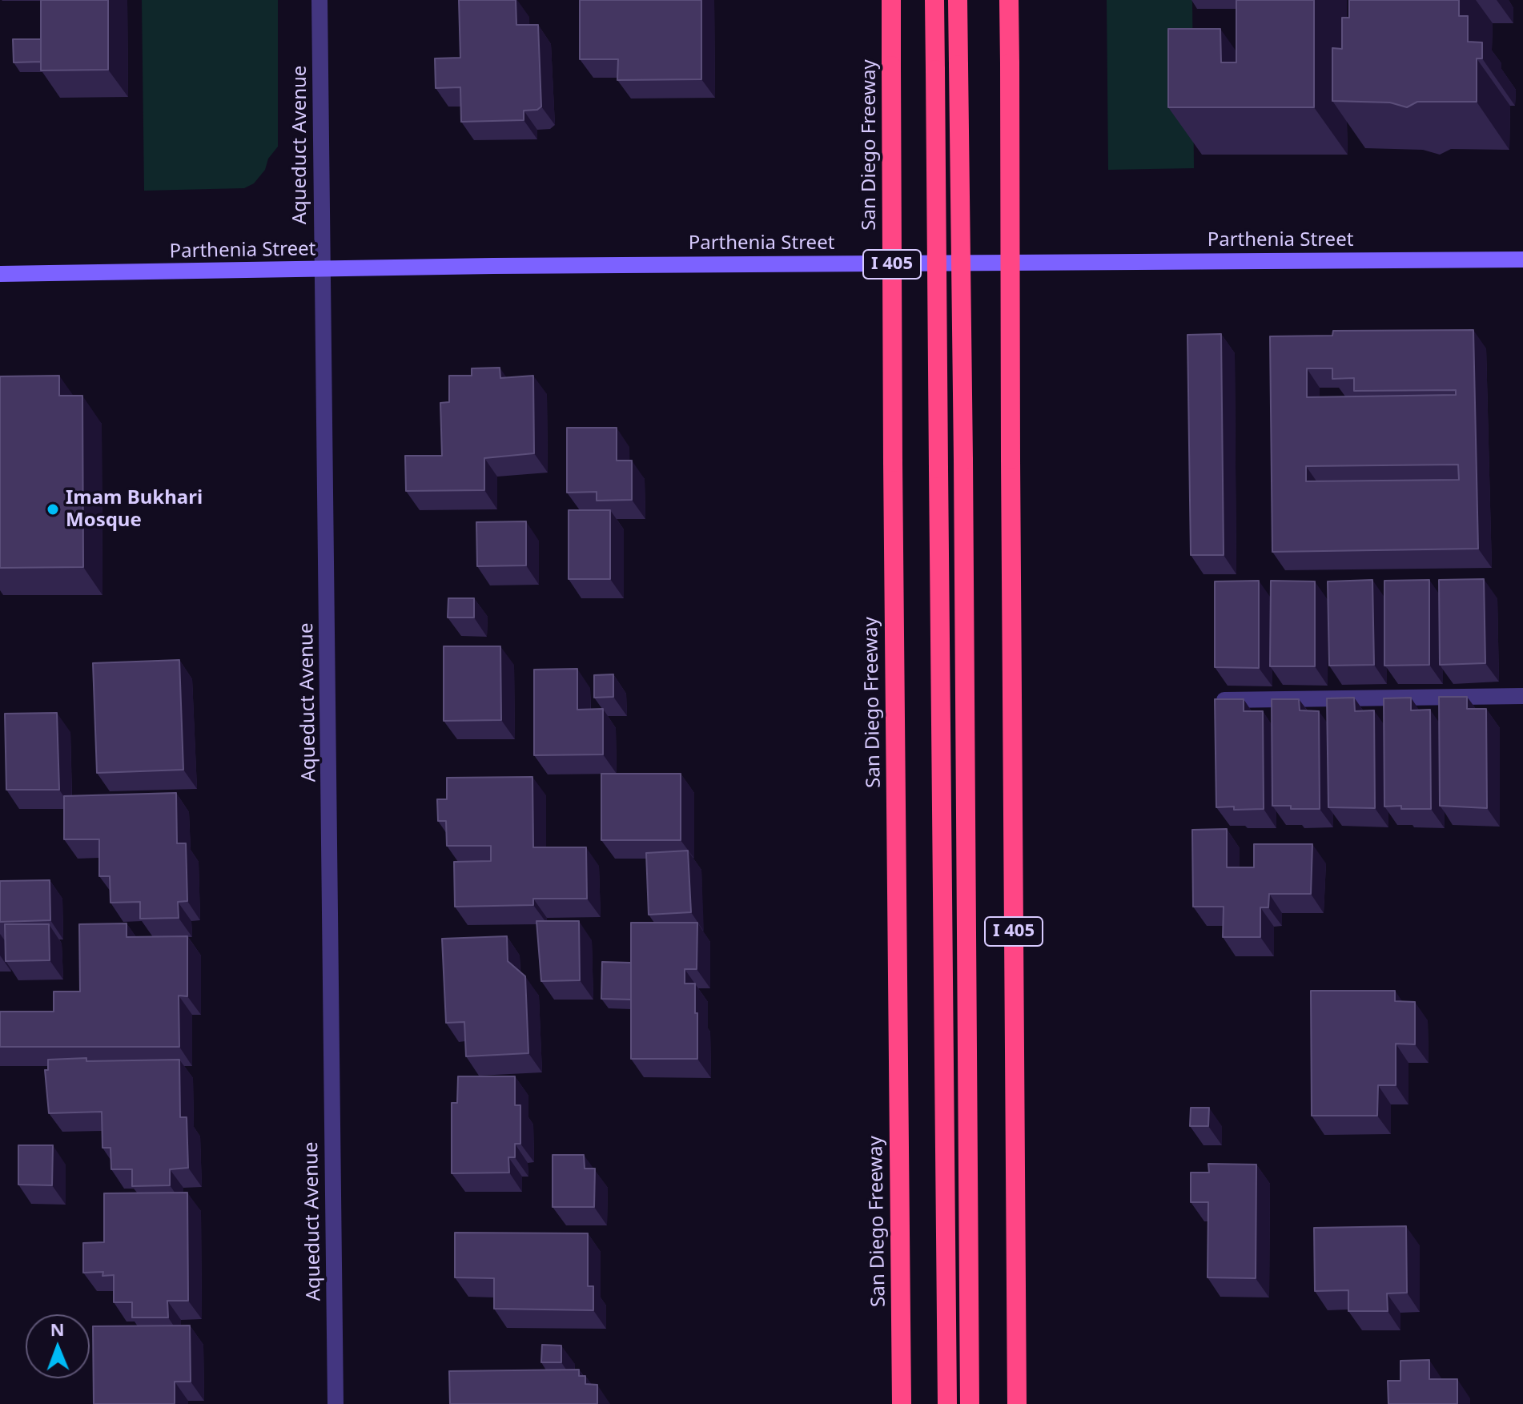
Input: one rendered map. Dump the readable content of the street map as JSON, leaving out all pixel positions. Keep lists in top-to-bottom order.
{
  "streets": {
    "highway": ["San Diego Freeway", "I 405"],
    "main road": ["Parthenia Street"],
    "street": ["Aqueduct Avenue"]
  },
  "crossings": [
    ["Aqueduct Avenue", "Parthenia Street"]
  ],
  "places": ["Imam Bukhari Mosque"],
  "north": "top"
}
